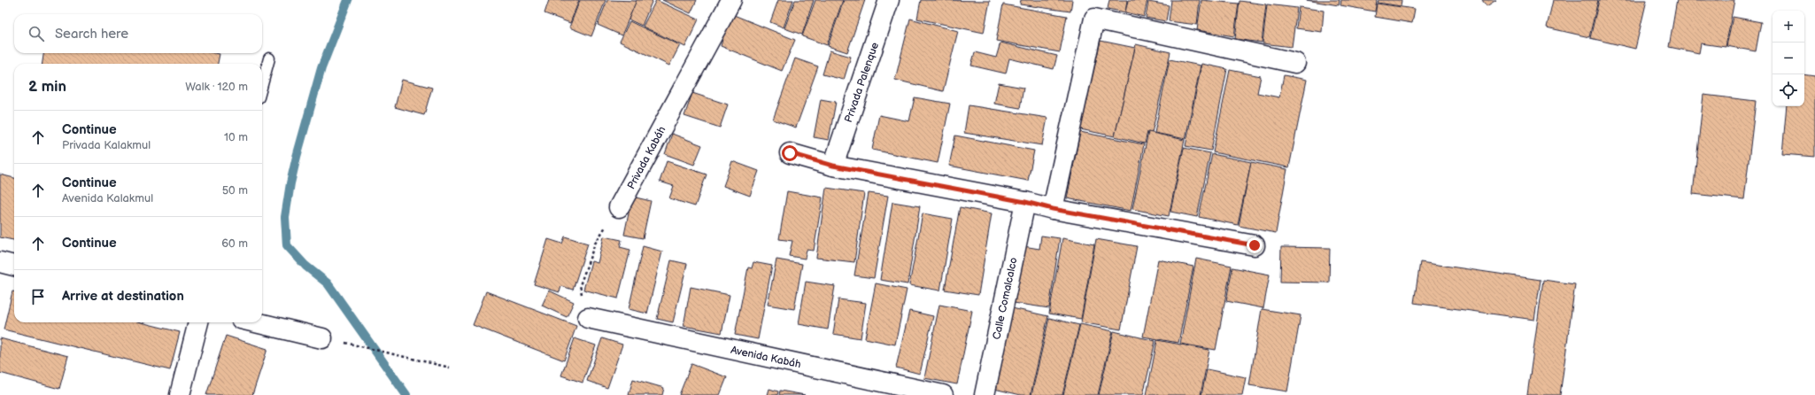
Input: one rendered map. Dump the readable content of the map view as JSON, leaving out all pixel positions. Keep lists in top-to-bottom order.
{
  "streets": {
    "street": [
      "Privada Palenque",
      "Privada Kabáh",
      "Calle Comalcalco",
      "Avenida Kabáh"
    ]
  },
  "page": {
    "map_buttons": ["+", "−"],
    "search": "Search here",
    "heading": ["2 min", "Walk · 120 m"],
    "list": [
      ["Continue", "Privada Kalakmul", "10 m"],
      ["Continue", "Avenida Kalakmul", "50 m"],
      ["Continue", "60 m"],
      "Arrive at destination"
    ]
  }
}
